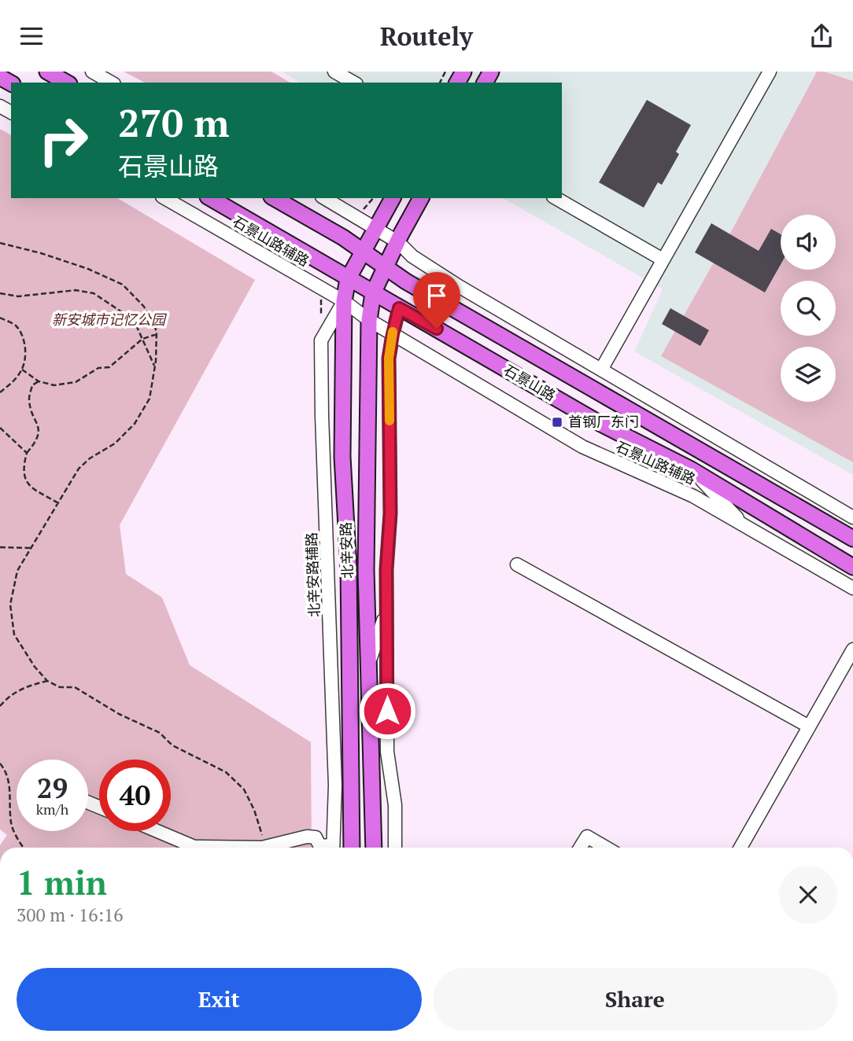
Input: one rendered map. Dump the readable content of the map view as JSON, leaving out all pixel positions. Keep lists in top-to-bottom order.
{
  "streets": {
    "main road": ["石景山路", "北辛安路"],
    "street": ["石景山路辅路", "北辛安路辅路"]
  },
  "crossings": [
    ["石景山路辅路", "北辛安路"],
    ["石景山路辅路", "北辛安路辅路"],
    ["石景山路", "北辛安路"],
    ["北辛安路", "北辛安路辅路"]
  ],
  "parks": ["新安城市记忆公园"],
  "places": {
    "transit": ["首钢厂东门"]
  },
  "page": {
    "header": "Routely",
    "turn": ["270 m", "石景山路"],
    "speed": "29 km/h",
    "limit": "40",
    "heading": ["1 min", "300 m · 16:16"],
    "buttons": ["Exit", "Share"]
  }
}
